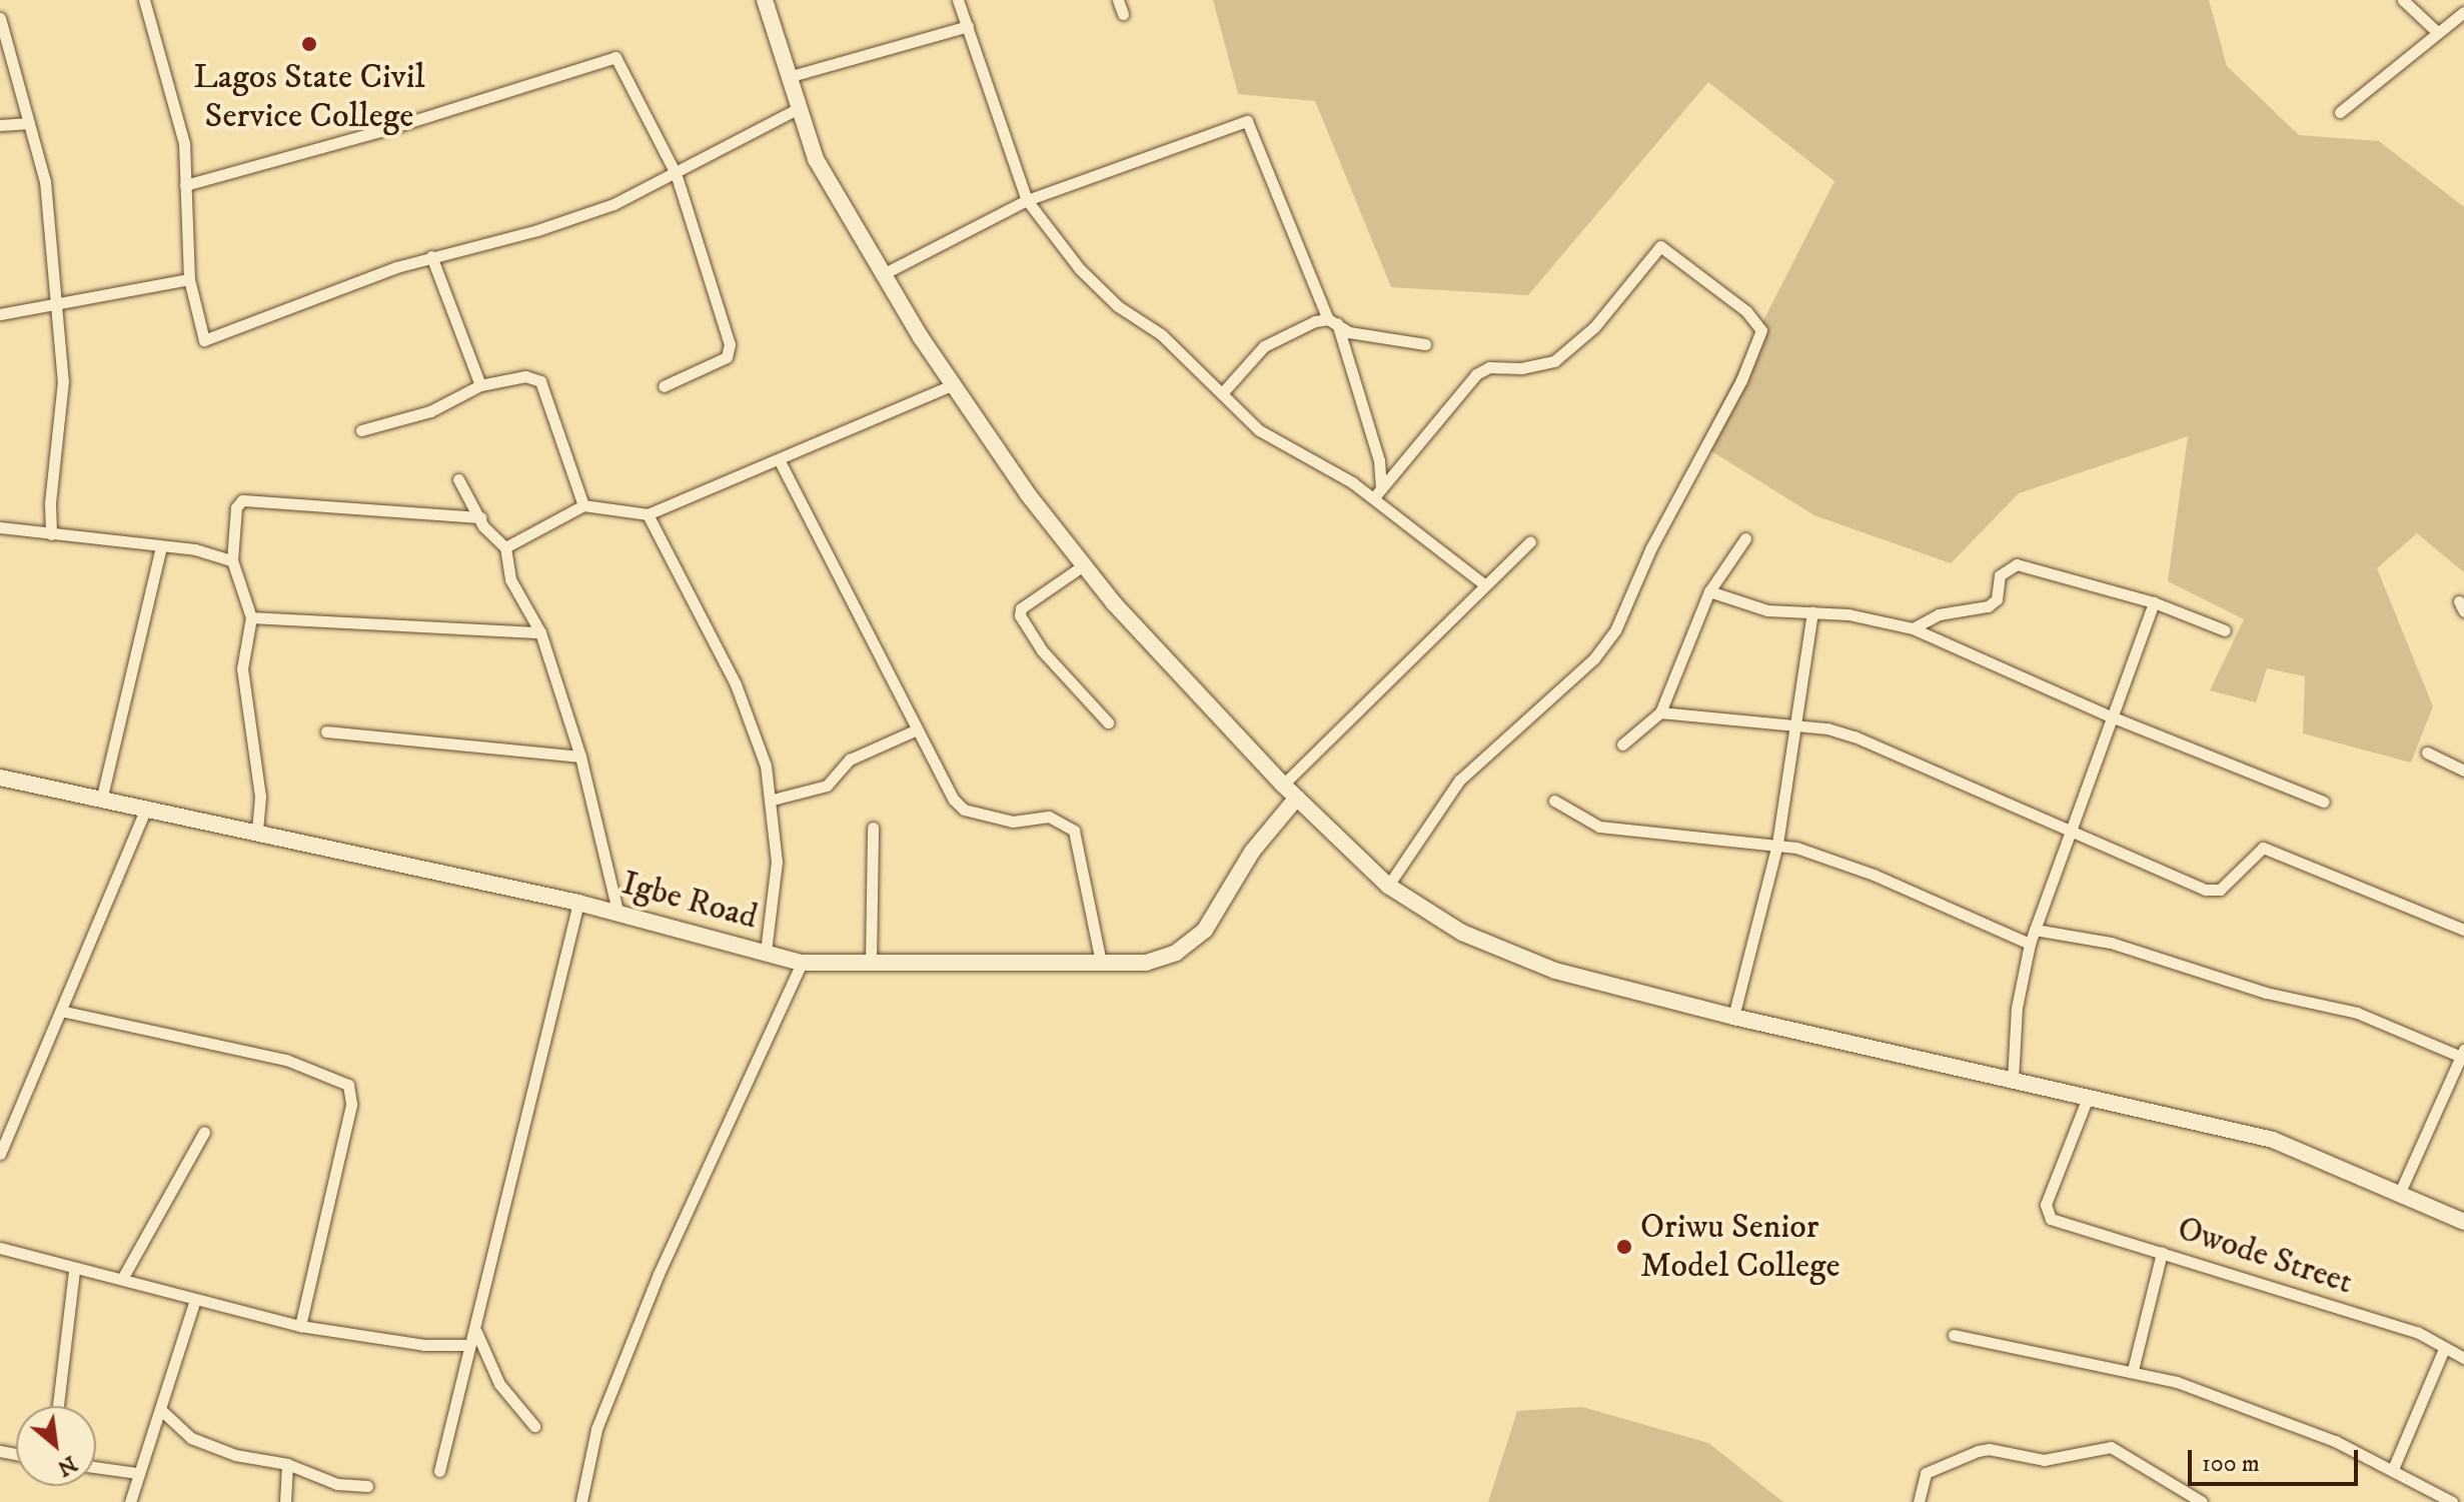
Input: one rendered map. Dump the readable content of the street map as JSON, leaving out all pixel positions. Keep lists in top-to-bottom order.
{
  "streets": {
    "main road": ["Igbe Road"],
    "street": ["Owode Street"]
  },
  "places": ["Lagos State Civil Service College", "Oriwu Senior Model College"],
  "scale_bar": "100 m",
  "north": "bottom right"
}
